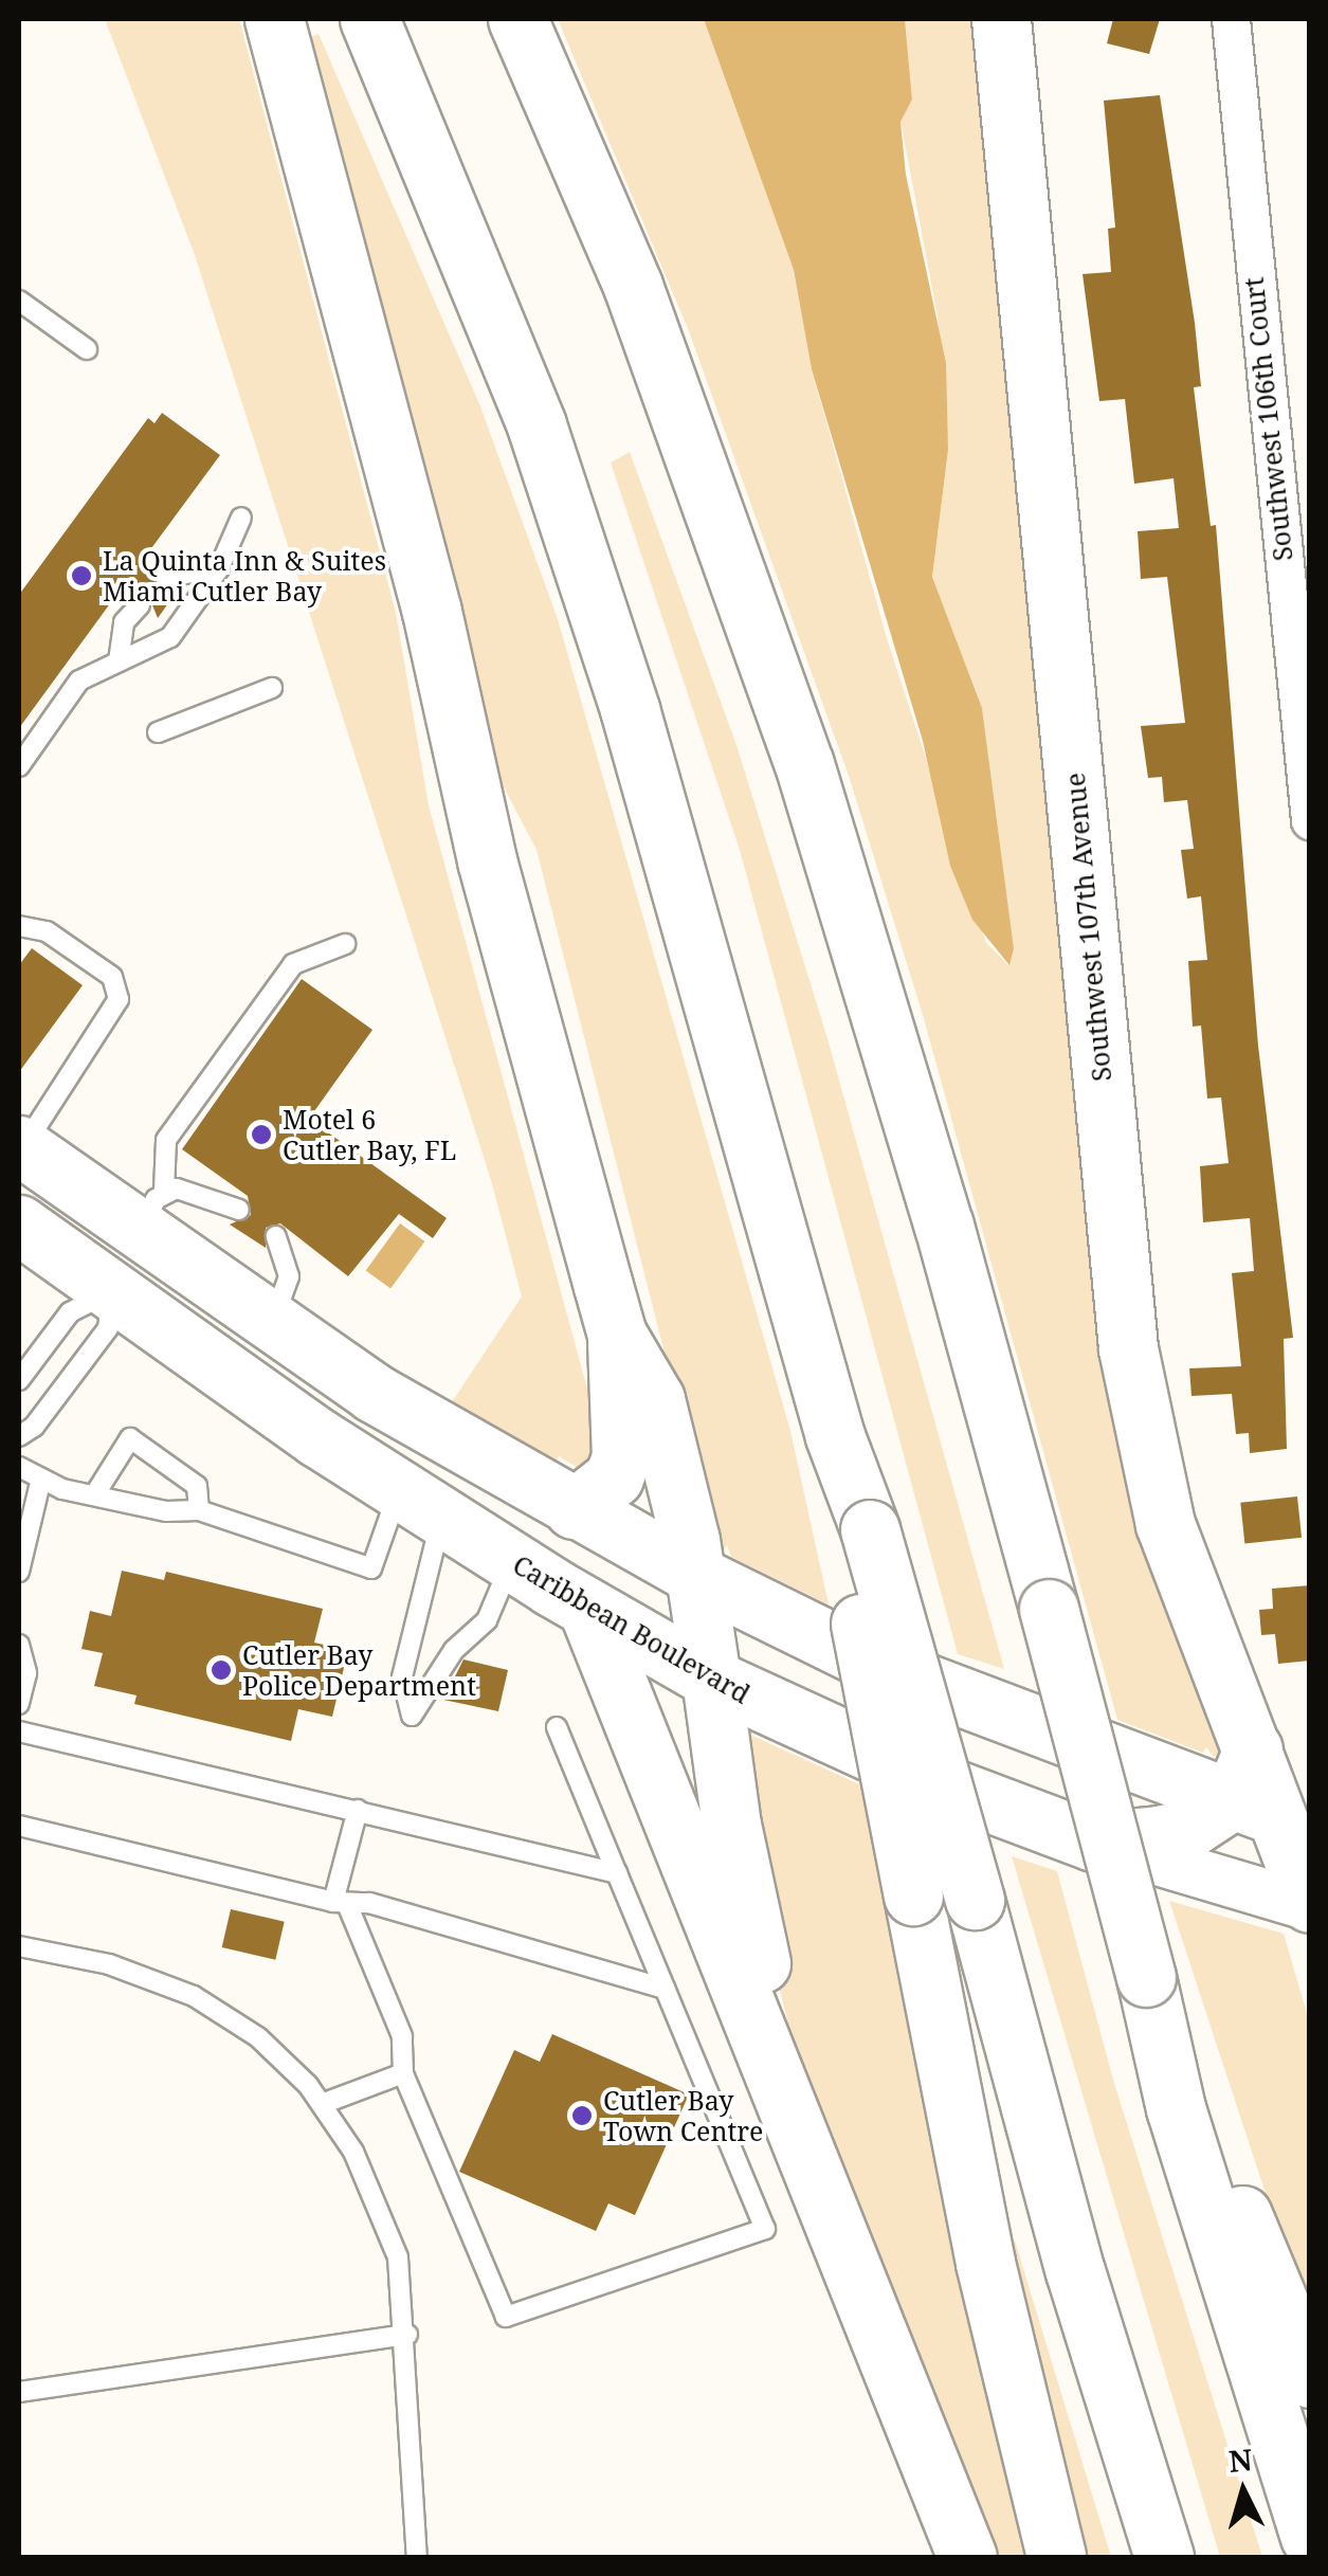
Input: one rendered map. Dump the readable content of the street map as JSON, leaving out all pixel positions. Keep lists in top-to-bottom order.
{
  "streets": {
    "main road": ["Southwest 107th Avenue", "Caribbean Boulevard"],
    "street": ["Southwest 106th Court"]
  },
  "crossings": [
    ["Southwest 107th Avenue", "Caribbean Boulevard"]
  ],
  "places": [
    "La Quinta Inn & Suites Miami Cutler Bay",
    "Motel 6 Cutler Bay, FL",
    "Cutler Bay Police Department",
    "Cutler Bay Town Centre"
  ],
  "north": "top"
}
